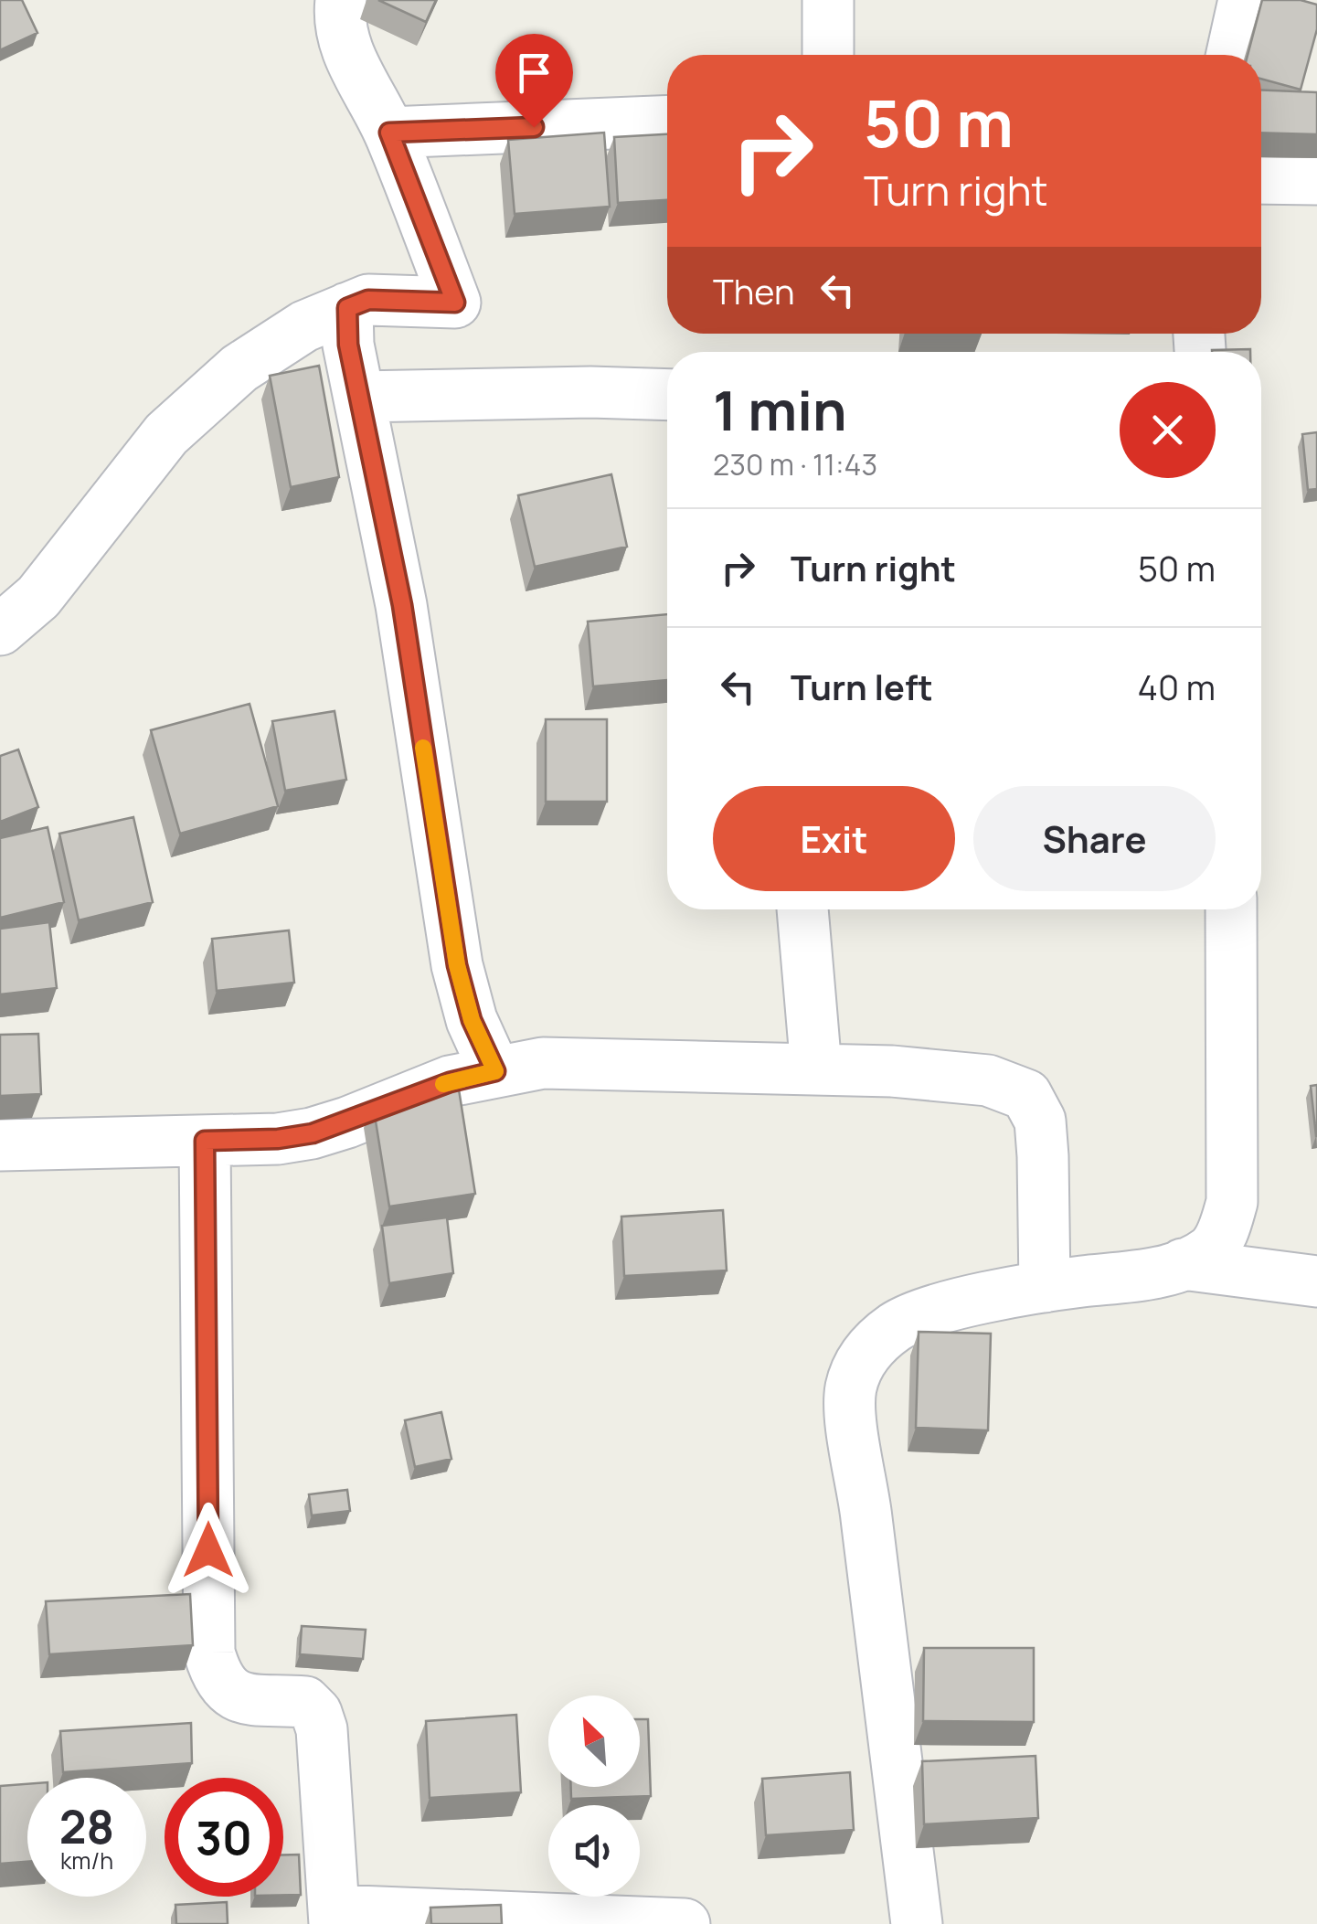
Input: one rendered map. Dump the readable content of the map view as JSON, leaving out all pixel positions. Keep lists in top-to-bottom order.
{
  "north": "top left",
  "page": {
    "turn": ["50 m", "Turn right"],
    "then": "Then",
    "heading": ["1 min", "230 m · 11:43"],
    "list": [
      {
        "name": "Turn right",
        "value": "50 m"
      },
      {
        "name": "Turn left",
        "value": "40 m"
      }
    ],
    "buttons": ["Exit", "Share"],
    "speed": "28 km/h",
    "limit": "30"
  }
}
